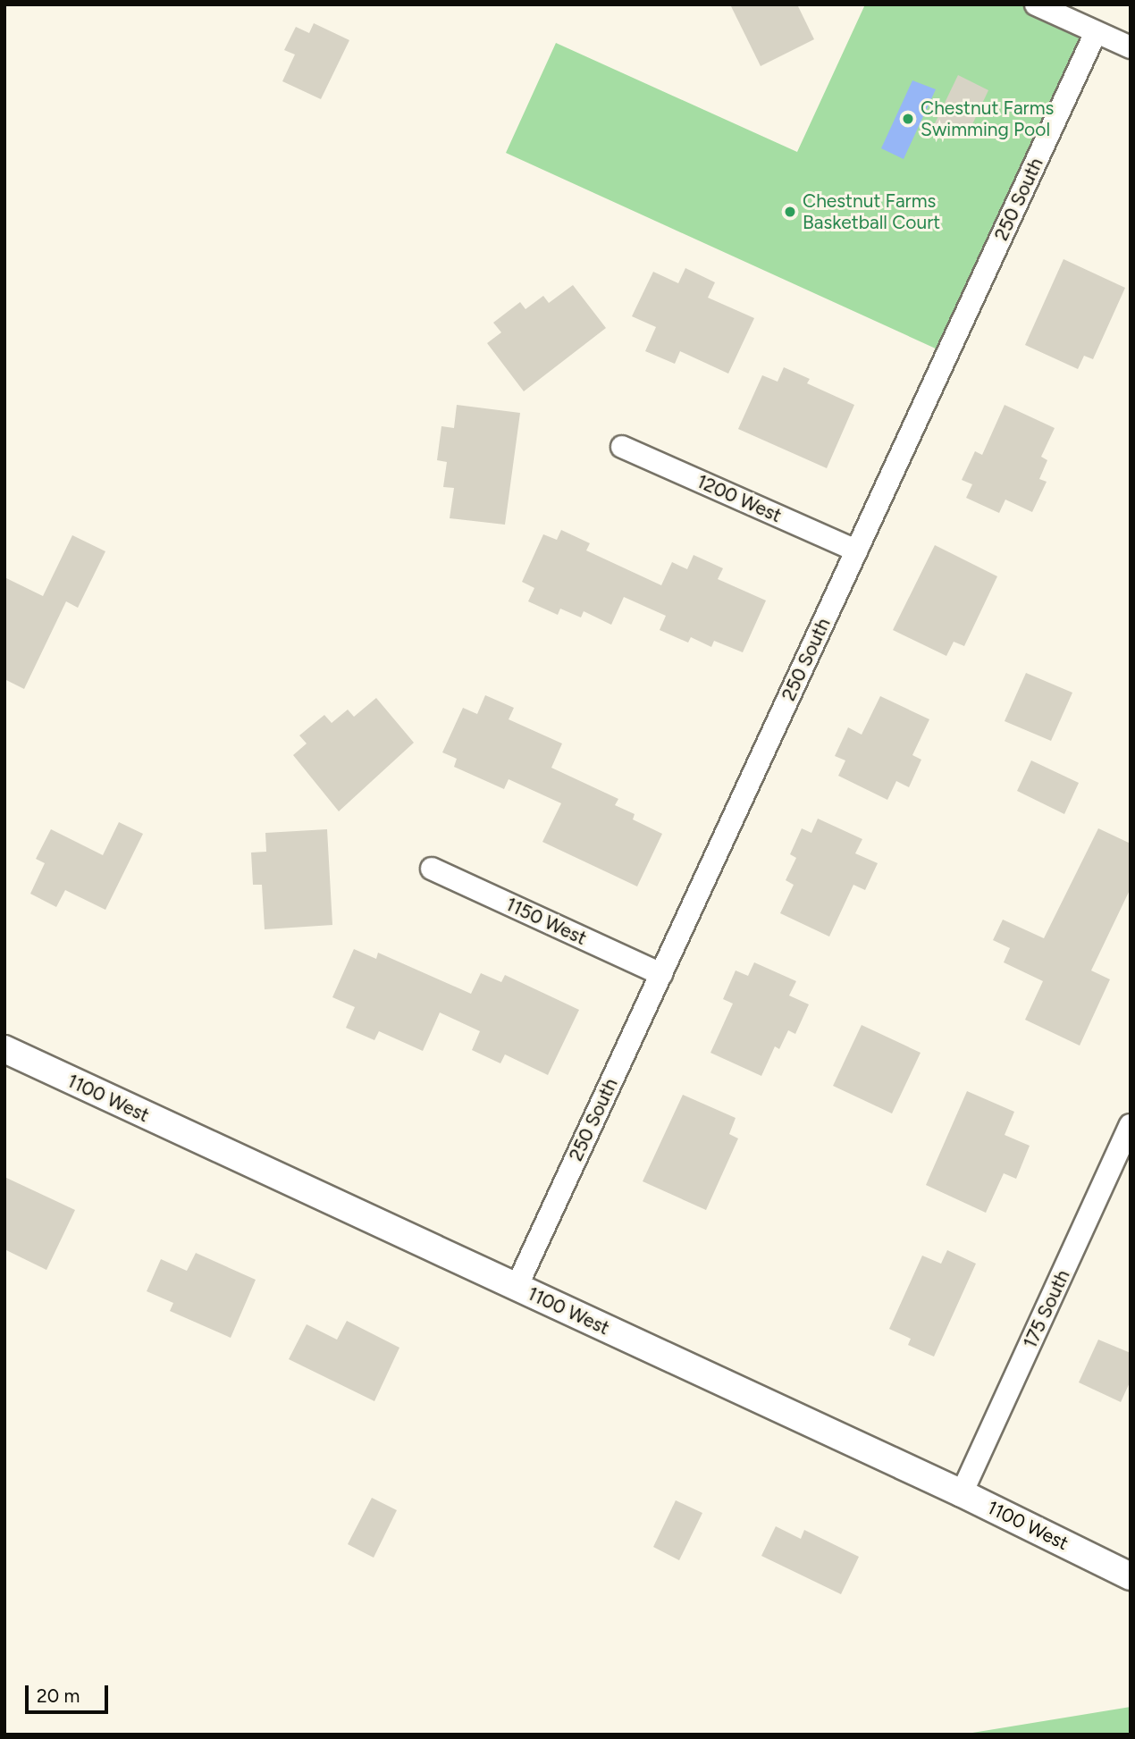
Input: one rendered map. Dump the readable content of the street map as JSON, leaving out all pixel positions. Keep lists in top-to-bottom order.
{
  "streets": {
    "street": [
      "250 South",
      "1200 West",
      "1150 West",
      "1100 West",
      "175 South"
    ]
  },
  "crossings": [
    ["250 South", "1200 West"],
    ["250 South", "1150 West"],
    ["250 South", "1100 West"],
    ["1100 West", "175 South"]
  ],
  "places": ["Chestnut Farms Swimming Pool", "Chestnut Farms Basketball Court"],
  "scale_bar": "20 m"
}
